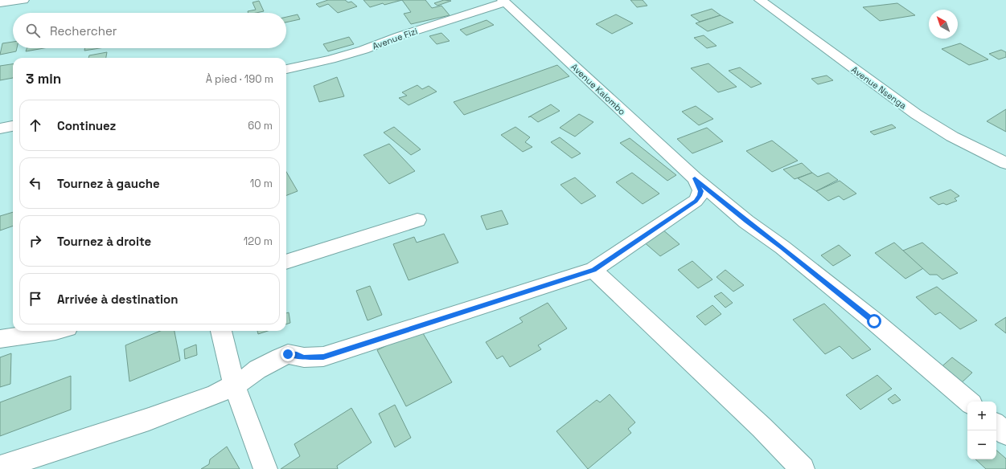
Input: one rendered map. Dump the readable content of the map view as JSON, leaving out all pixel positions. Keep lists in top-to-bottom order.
{
  "streets": {
    "street": ["Avenue Fizi", "Avenue Nsenga", "Avenue Kalombo"]
  },
  "crossings": [
    ["Avenue Fizi", "Avenue Kalombo"]
  ],
  "north": "top left",
  "page": {
    "search": "Rechercher",
    "heading": ["3 min", "À pied · 190 m"],
    "list": [
      ["Continuez", "60 m"],
      ["Tournez à gauche", "10 m"],
      ["Tournez à droite", "120 m"],
      "Arrivée à destination"
    ],
    "map_buttons": ["+", "−"]
  }
}
